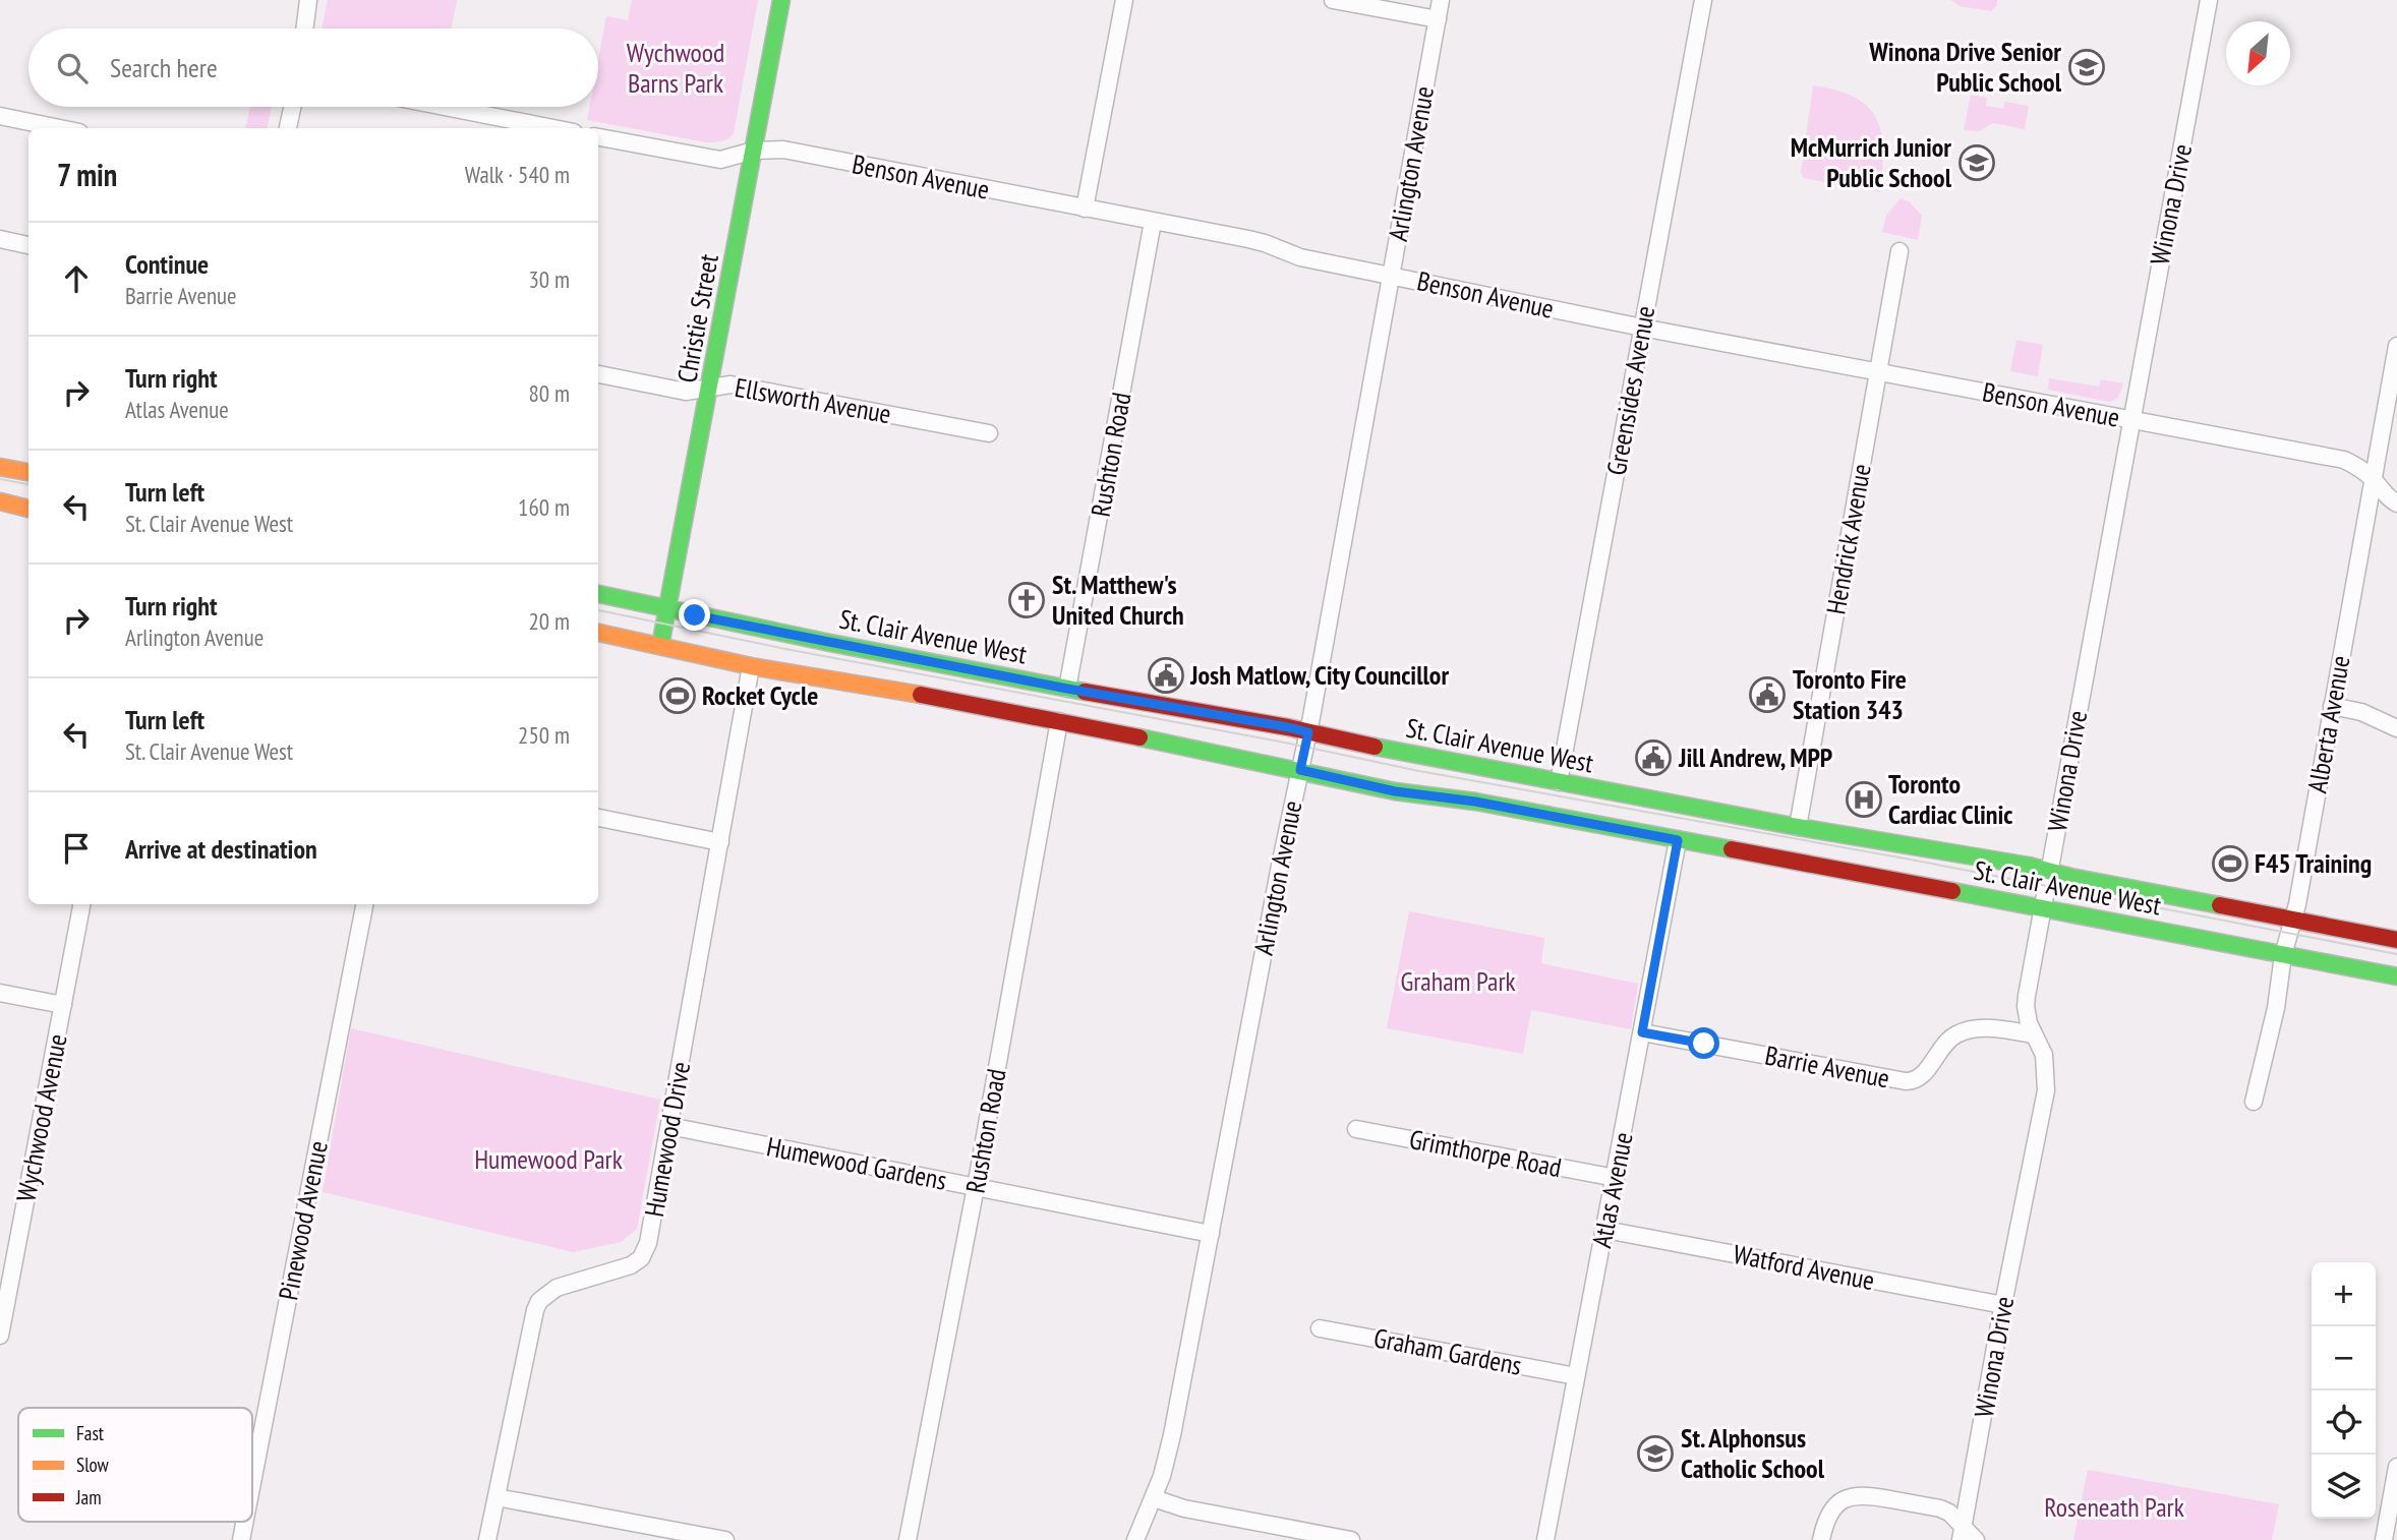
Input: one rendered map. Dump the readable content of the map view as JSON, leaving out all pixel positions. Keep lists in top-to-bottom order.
{
  "streets": {
    "main road": ["Christie Street", "St. Clair Avenue West"],
    "street": [
      "Arlington Avenue",
      "Benson Avenue",
      "Winona Drive",
      "Greensides Avenue",
      "Ellsworth Avenue",
      "Rushton Road",
      "Hendrick Avenue",
      "Alberta Avenue",
      "Barrie Avenue",
      "Wychwood Avenue",
      "Humewood Drive",
      "Grimthorpe Road",
      "Humewood Gardens",
      "Atlas Avenue",
      "Pinewood Avenue",
      "Watford Avenue",
      "Graham Gardens"
    ]
  },
  "crossings": [
    ["Arlington Avenue", "Benson Avenue"],
    ["Arlington Avenue", "St. Clair Avenue West"],
    ["Arlington Avenue", "Humewood Gardens"],
    ["Benson Avenue", "Winona Drive"],
    ["Benson Avenue", "Christie Street"],
    ["Benson Avenue", "Greensides Avenue"],
    ["Benson Avenue", "Rushton Road"],
    ["Benson Avenue", "Hendrick Avenue"],
    ["Benson Avenue", "Alberta Avenue"],
    ["Winona Drive", "St. Clair Avenue West"],
    ["Winona Drive", "Barrie Avenue"],
    ["Winona Drive", "Watford Avenue"],
    ["Christie Street", "Ellsworth Avenue"],
    ["Christie Street", "St. Clair Avenue West"],
    ["Greensides Avenue", "St. Clair Avenue West"],
    ["Rushton Road", "St. Clair Avenue West"],
    ["Rushton Road", "Humewood Gardens"],
    ["Hendrick Avenue", "St. Clair Avenue West"],
    ["St. Clair Avenue West", "Alberta Avenue"],
    ["St. Clair Avenue West", "Humewood Drive"],
    ["St. Clair Avenue West", "Atlas Avenue"],
    ["Barrie Avenue", "Atlas Avenue"],
    ["Humewood Drive", "Humewood Gardens"],
    ["Grimthorpe Road", "Atlas Avenue"],
    ["Atlas Avenue", "Watford Avenue"],
    ["Atlas Avenue", "Graham Gardens"]
  ],
  "parks": [
    "Wychwood Barns Park",
    "Graham Park",
    "Humewood Park",
    "Roseneath Park"
  ],
  "places": {
    "school or university": ["Winona Drive Senior Public School", "McMurrich Junior Public School", "St. Alphonsus Catholic School"],
    "church": ["St. Matthew's United Church"],
    "public building": ["Josh Matlow, City Councillor", "Toronto Fire Station 343", "Jill Andrew, MPP"],
    "sports": ["Rocket Cycle", "F45 Training"],
    "hospital": ["Toronto Cardiac Clinic"]
  },
  "legend": ["Fast", "Slow", "Jam"],
  "north": "bottom left",
  "page": {
    "search": "Search here",
    "heading": ["7 min", "Walk · 540 m"],
    "list": [
      ["Continue", "Barrie Avenue", "30 m"],
      ["Turn right", "Atlas Avenue", "80 m"],
      ["Turn left", "St. Clair Avenue West", "160 m"],
      ["Turn right", "Arlington Avenue", "20 m"],
      ["Turn left", "St. Clair Avenue West", "250 m"],
      "Arrive at destination"
    ],
    "map_buttons": ["+", "−"]
  }
}
